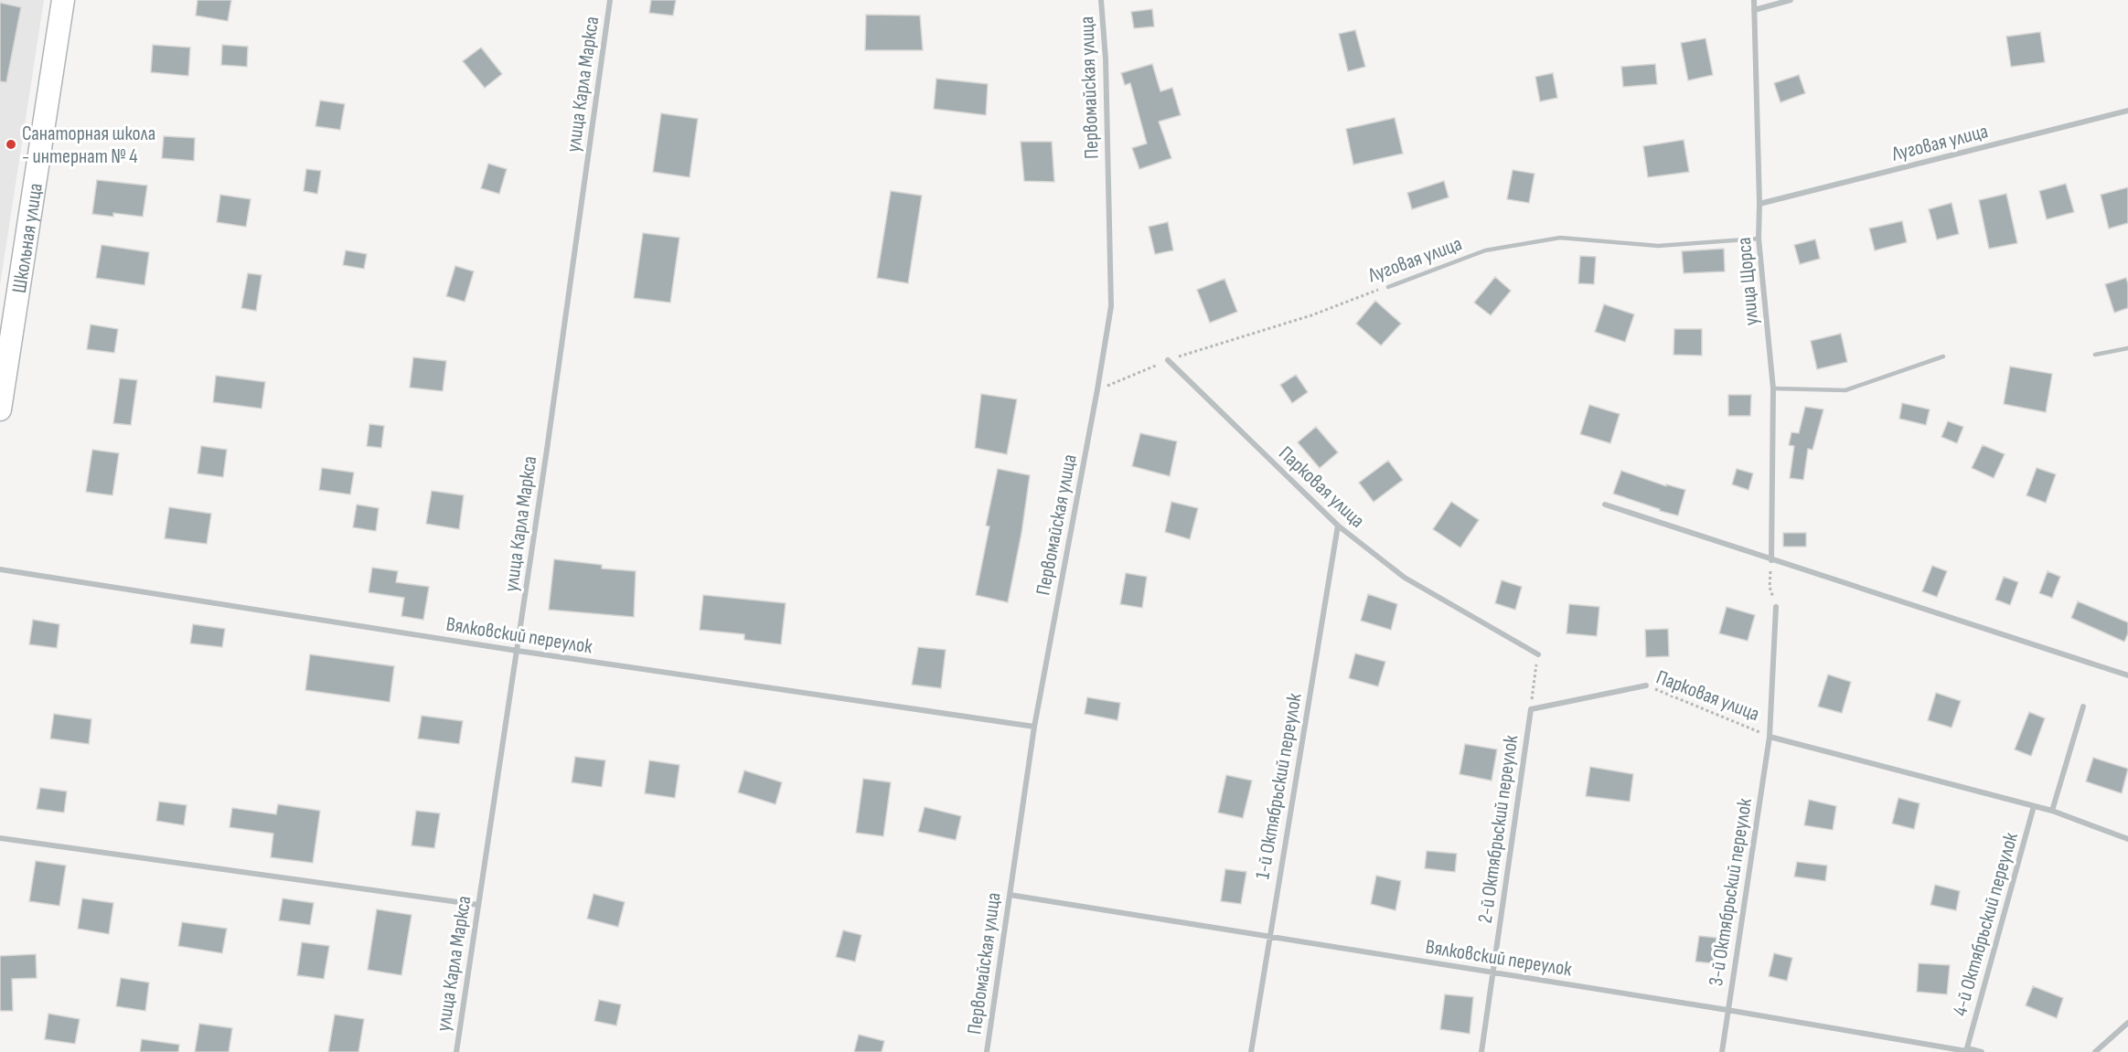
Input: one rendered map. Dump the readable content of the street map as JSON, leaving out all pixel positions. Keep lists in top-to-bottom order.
{
  "streets": {
    "main road": ["Школьная улица"],
    "street": [
      "улица Карла Маркса",
      "Первомайская улица",
      "Луговая улица",
      "улица Щорса",
      "Парковая улица",
      "Вялковский переулок",
      "1-й Октябрьский переулок",
      "2-й Октябрьский переулок",
      "3-й Октябрьский переулок",
      "4-й Октябрьский переулок"
    ]
  },
  "crossings": [
    ["улица Карла Маркса", "Вялковский переулок"],
    ["Первомайская улица", "Луговая улица"],
    ["Первомайская улица", "Вялковский переулок"],
    ["Луговая улица", "улица Щорса"],
    ["Луговая улица", "Парковая улица"],
    ["Парковая улица", "1-й Октябрьский переулок"],
    ["Парковая улица", "2-й Октябрьский переулок"],
    ["Парковая улица", "3-й Октябрьский переулок"],
    ["Парковая улица", "4-й Октябрьский переулок"],
    ["Вялковский переулок", "1-й Октябрьский переулок"],
    ["Вялковский переулок", "2-й Октябрьский переулок"],
    ["Вялковский переулок", "3-й Октябрьский переулок"],
    ["Вялковский переулок", "4-й Октябрьский переулок"]
  ],
  "places": ["Санаторная школа - интернат № 4"]
}
